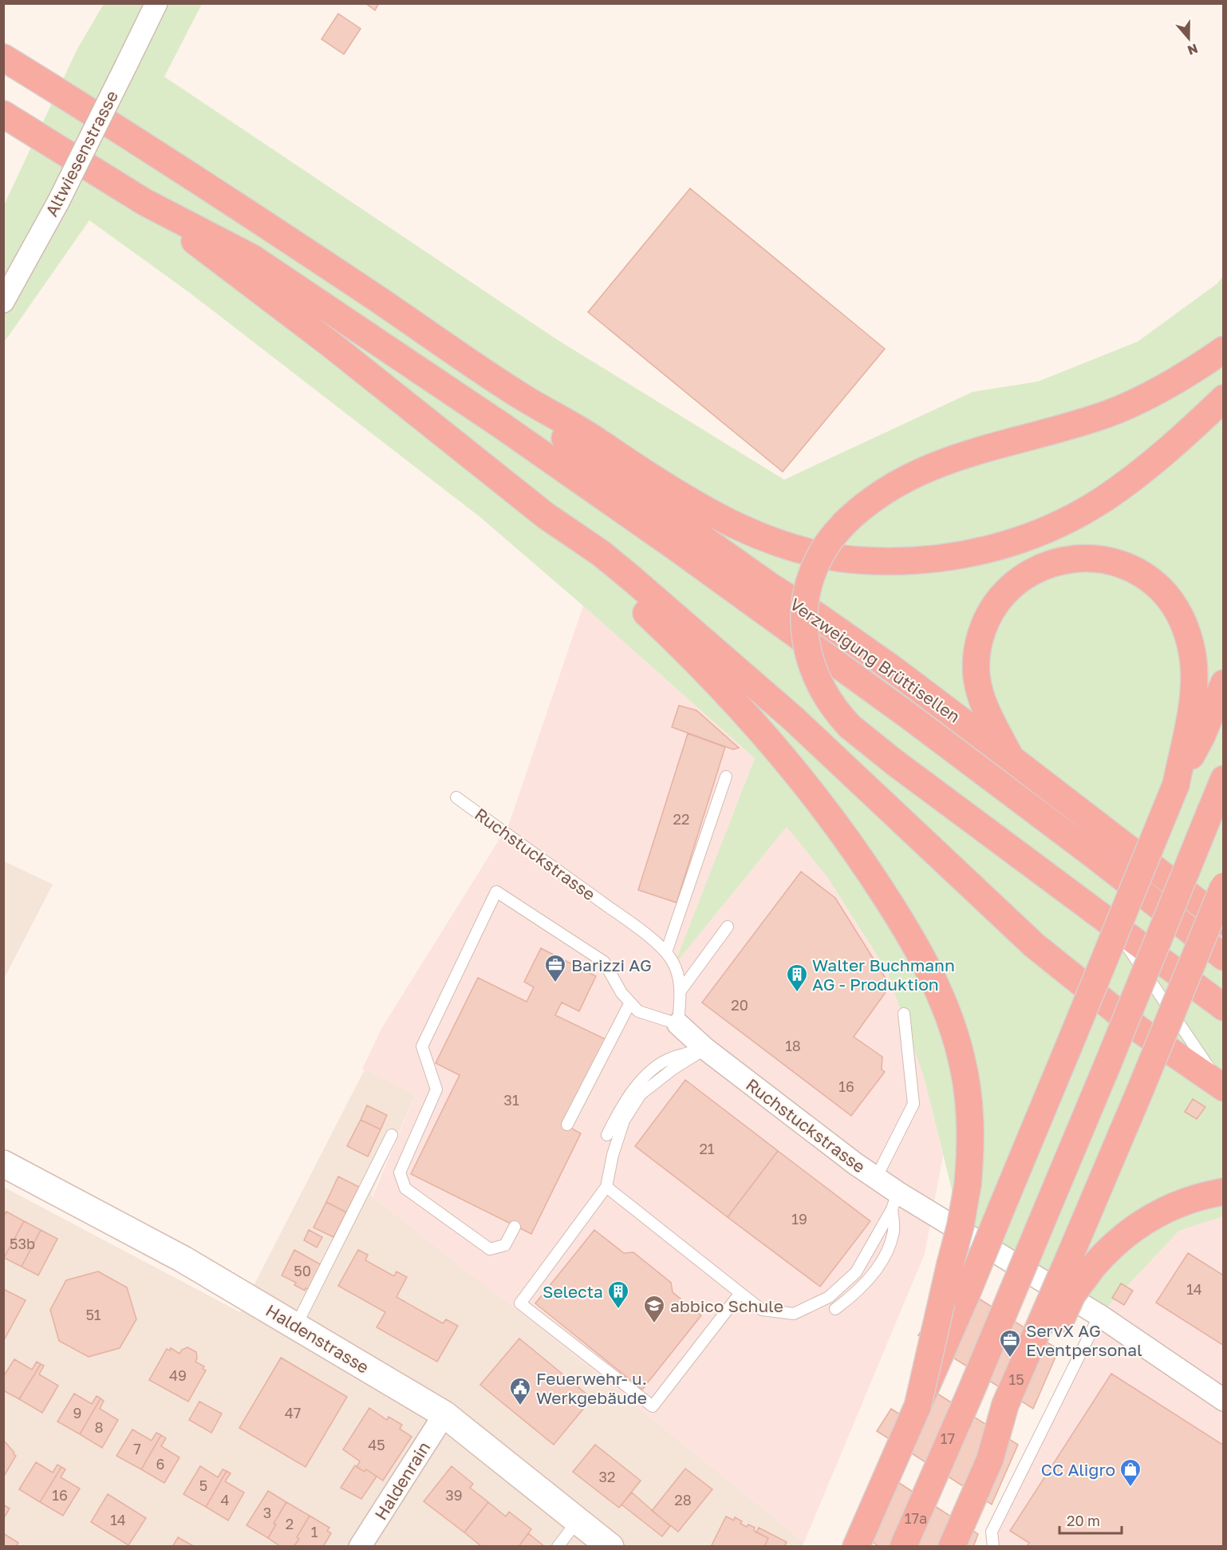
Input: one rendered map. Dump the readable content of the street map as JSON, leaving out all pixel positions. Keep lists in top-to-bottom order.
{
  "streets": {
    "highway": ["Verzweigung Brüttisellen"],
    "street": [
      "Altwiesenstrasse",
      "Ruchstuckstrasse",
      "Haldenstrasse",
      "Haldenrain"
    ]
  },
  "crossings": [
    ["Haldenstrasse", "Haldenrain"]
  ],
  "places": {
    "office": ["Barizzi AG", "ServX AG Eventpersonal"],
    "building": ["Walter Buchmann AG - Produktion", "Selecta"],
    "school or university": ["abbico Schule"],
    "public building": ["Feuerwehr- u. Werkgebäude"],
    "shop": ["CC Aligro"]
  },
  "house_numbers": [
    "22",
    "20",
    "18",
    "16",
    "31",
    "21",
    "19",
    "53b",
    "50",
    "14",
    "51",
    "49",
    "15",
    "9",
    "47",
    "8",
    "17",
    "45",
    "7",
    "6",
    "32",
    "5",
    "16",
    "39",
    "4",
    "28",
    "3",
    "17a",
    "14",
    "2",
    "1"
  ],
  "scale_bar": "20 m",
  "north": "bottom"
}
